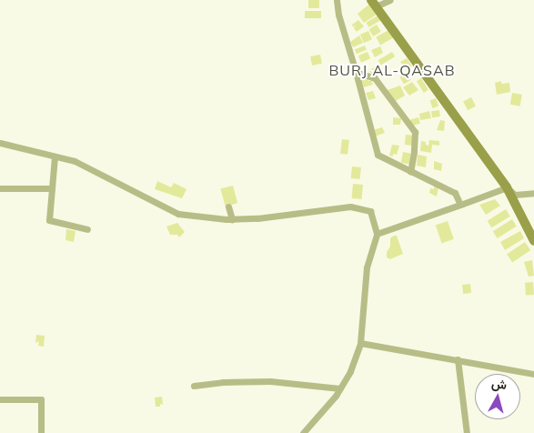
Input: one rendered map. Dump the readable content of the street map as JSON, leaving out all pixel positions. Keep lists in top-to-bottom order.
{
  "districts": ["BURJ AL-QASAB"],
  "north": "top"
}
